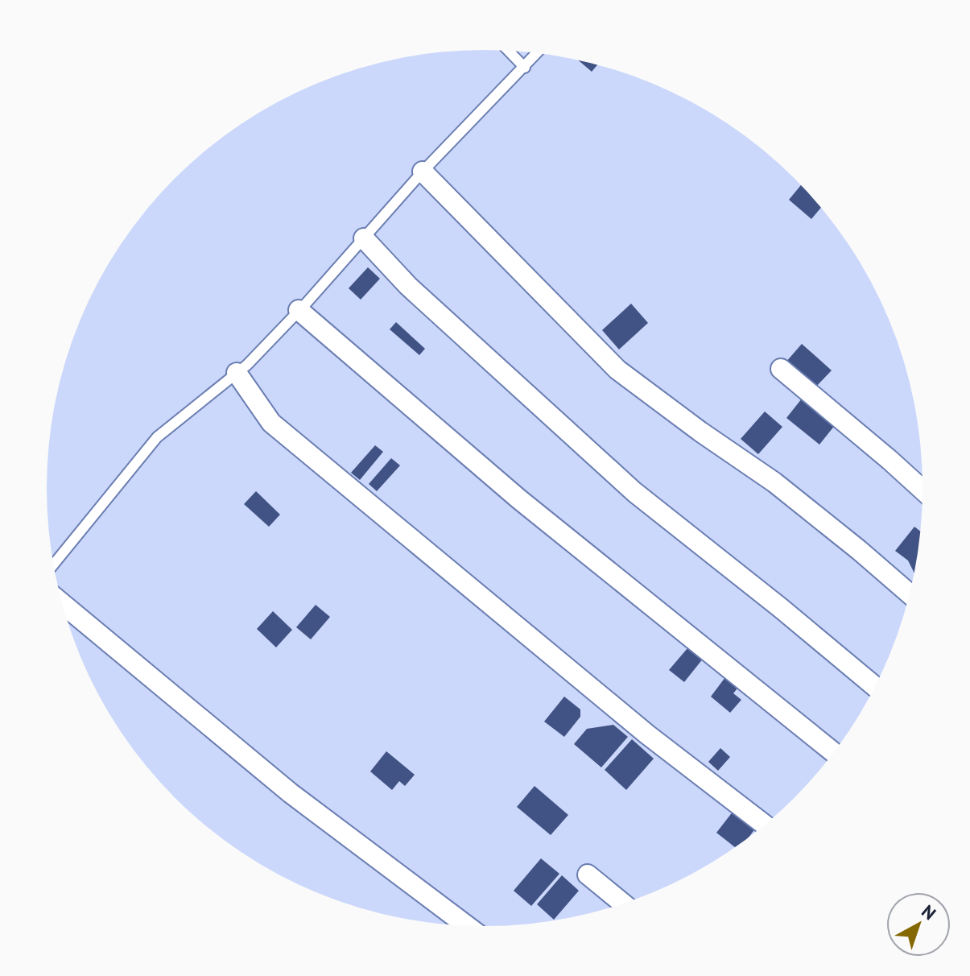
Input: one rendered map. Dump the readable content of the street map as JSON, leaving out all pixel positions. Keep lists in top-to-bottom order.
{
  "north": "top right"
}
